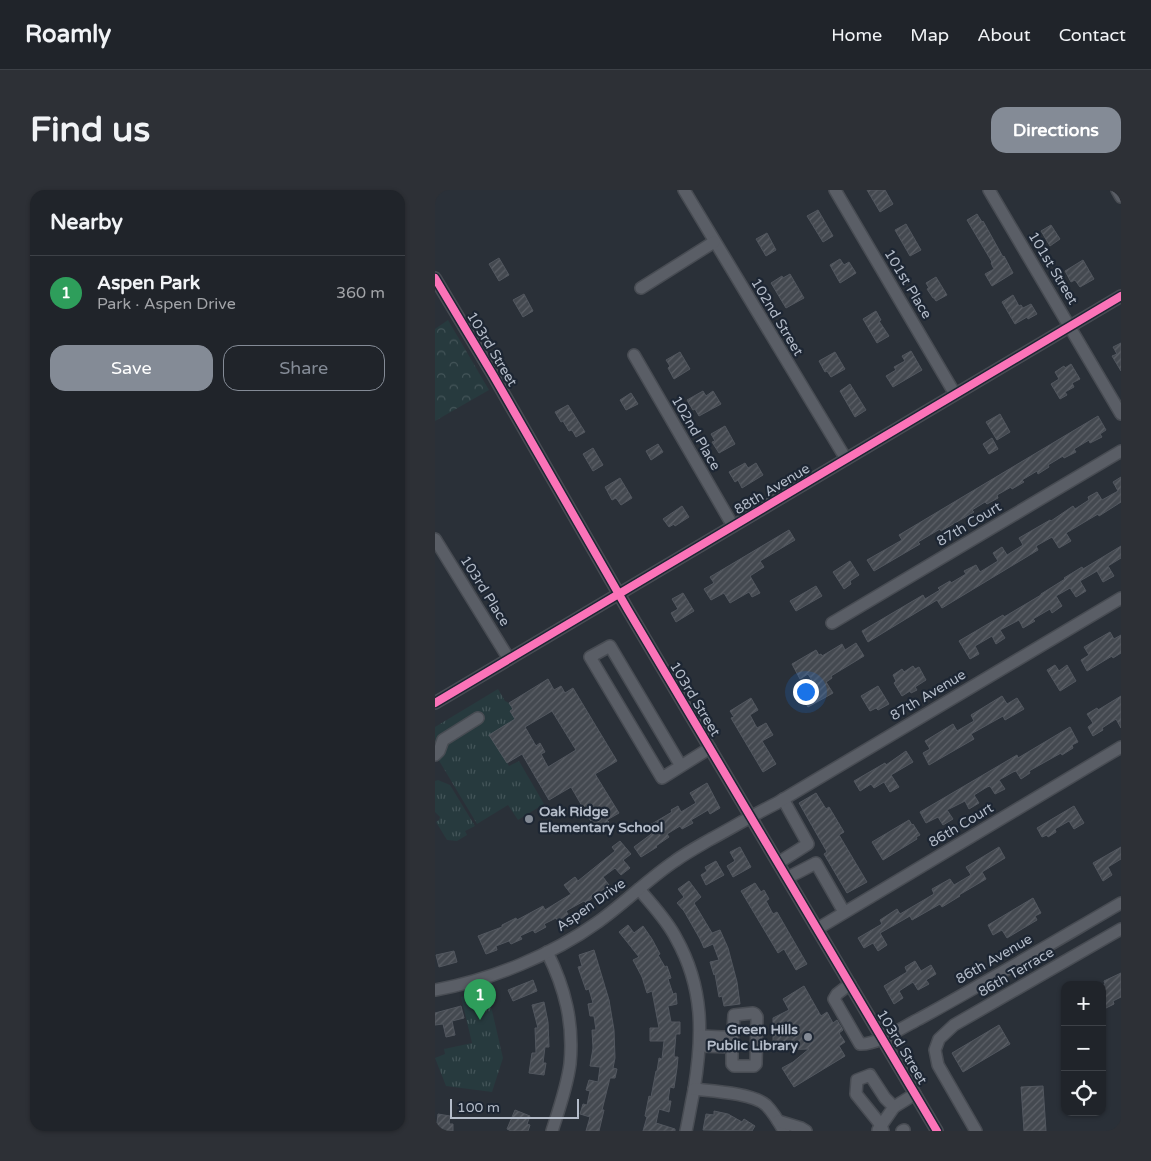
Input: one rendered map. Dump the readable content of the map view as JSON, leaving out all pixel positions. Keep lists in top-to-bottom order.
{
  "streets": {
    "street": [
      "101st Street",
      "101st Place",
      "102nd Street",
      "103rd Street",
      "102nd Place",
      "88th Avenue",
      "87th Court",
      "103rd Place",
      "87th Avenue",
      "86th Court",
      "Aspen Drive",
      "86th Avenue",
      "86th Terrace"
    ]
  },
  "crossings": [
    ["101st Street", "88th Avenue"],
    ["101st Place", "88th Avenue"],
    ["102nd Street", "88th Avenue"],
    ["103rd Street", "88th Avenue"],
    ["103rd Street", "87th Avenue"],
    ["103rd Street", "86th Court"],
    ["103rd Street", "Aspen Drive"],
    ["103rd Street", "86th Avenue"],
    ["102nd Place", "88th Avenue"],
    ["88th Avenue", "103rd Place"],
    ["87th Avenue", "Aspen Drive"]
  ],
  "places": ["Oak Ridge Elementary School", "Green Hills Public Library"],
  "scale_bar": "100 m",
  "page": {
    "header": "Roamly",
    "nav": [
      "Home",
      "Map",
      "About",
      "Contact"
    ],
    "buttons": [
      "Directions",
      ["Save", "Share"]
    ],
    "title": "Find us",
    "heading": "Nearby",
    "list": [
      {
        "mark": "1",
        "name": "Aspen Park",
        "note": "Park · Aspen Drive",
        "value": "360 m"
      }
    ],
    "pins": "1",
    "map_buttons": ["+", "−"],
    "scale": "100 m"
  }
}
